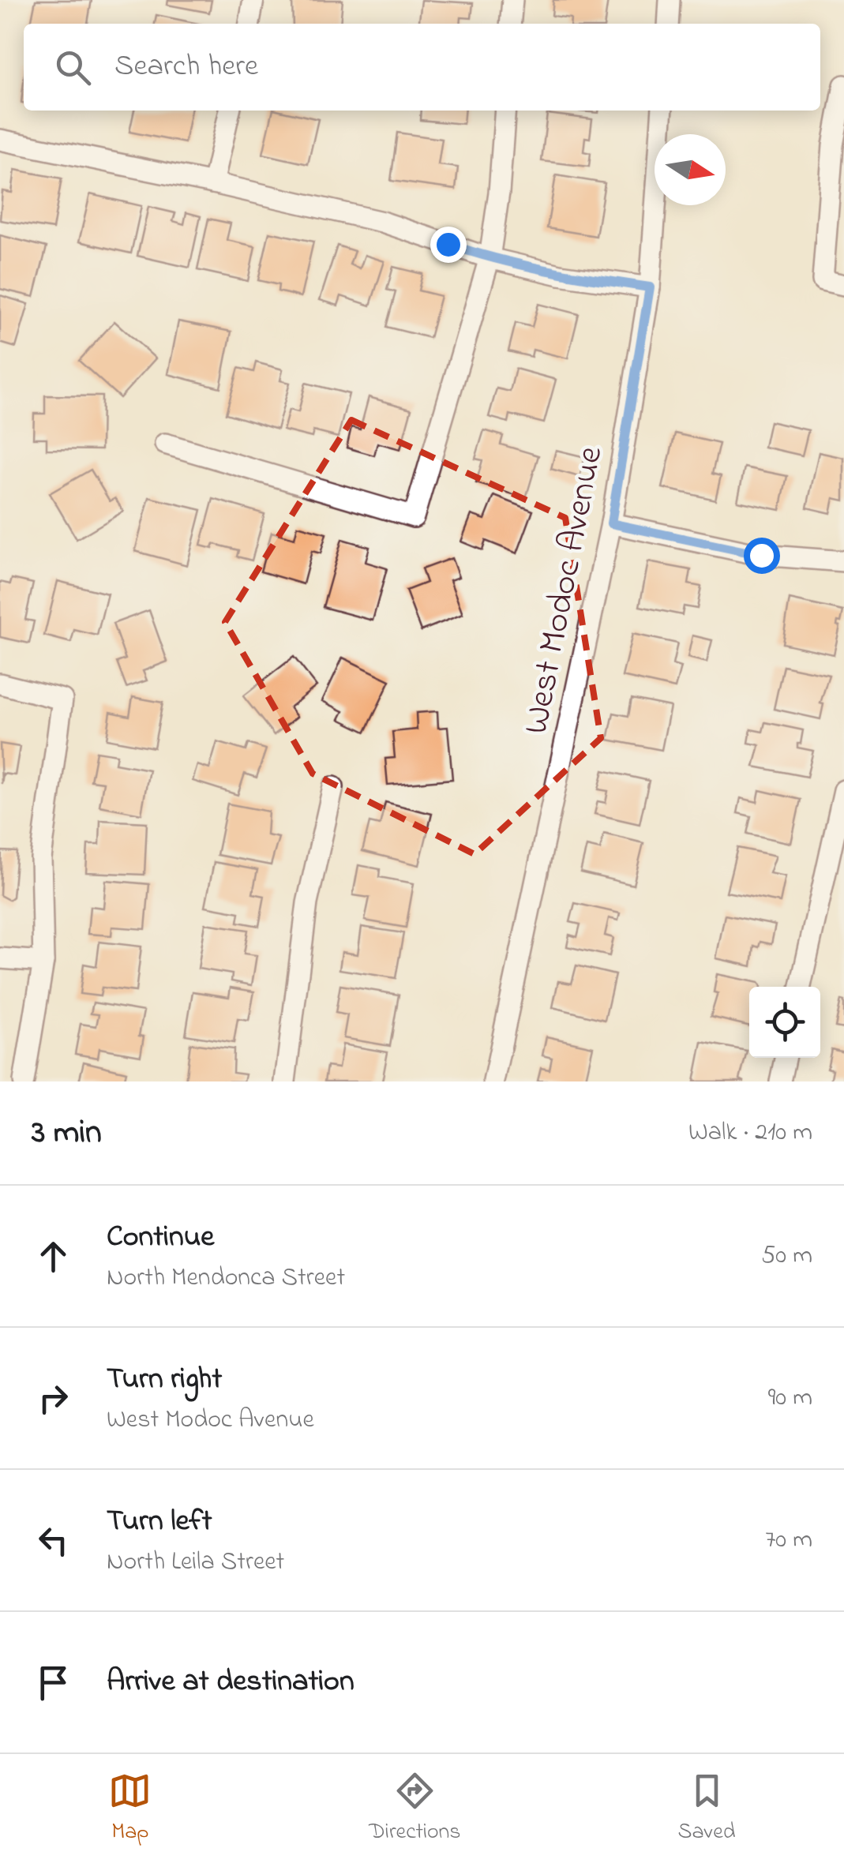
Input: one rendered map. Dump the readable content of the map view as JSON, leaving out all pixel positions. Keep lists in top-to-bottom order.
{
  "streets": {
    "street": ["West Modoc Avenue"]
  },
  "north": "right",
  "page": {
    "search": "Search here",
    "heading": ["3 min", "Walk · 210 m"],
    "list": [
      ["Continue", "North Mendonca Street", "50 m"],
      ["Turn right", "West Modoc Avenue", "90 m"],
      ["Turn left", "North Leila Street", "70 m"],
      "Arrive at destination"
    ],
    "nav": ["Map", "Directions", "Saved"]
  }
}
